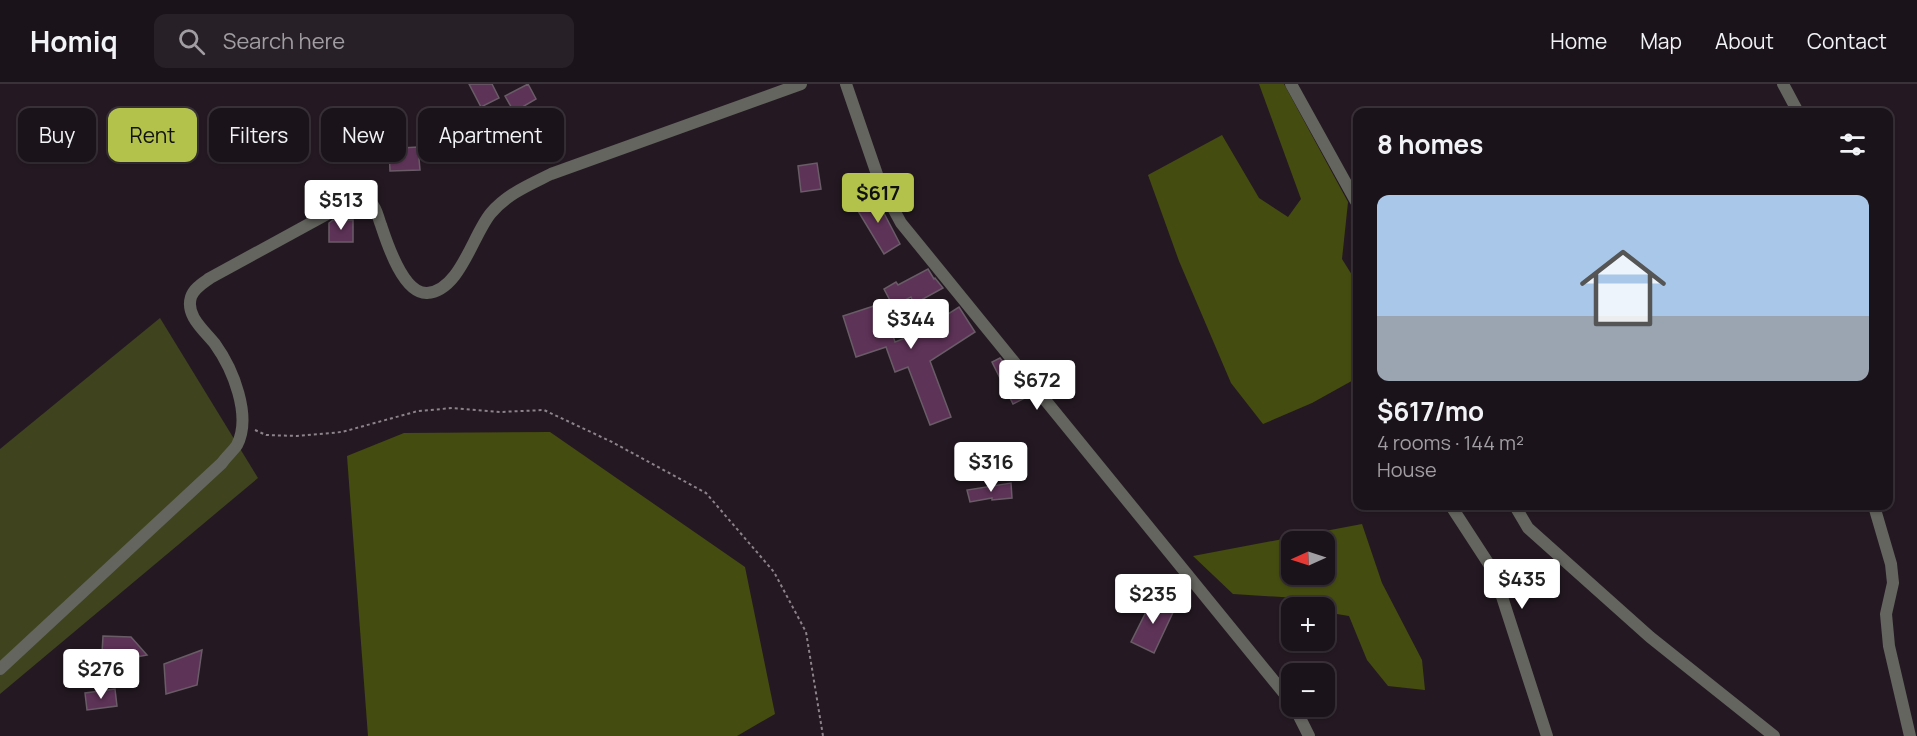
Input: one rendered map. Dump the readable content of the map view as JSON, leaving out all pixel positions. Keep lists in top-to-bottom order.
{
  "north": "left",
  "page": {
    "header": "Homiq",
    "search": "Search here",
    "nav": [
      "Home",
      "Map",
      "About",
      "Contact"
    ],
    "chip": [
      "Buy",
      "Rent",
      "Filters",
      "New",
      "Apartment"
    ],
    "heading": "8 homes",
    "price": [
      "$617",
      "$513",
      "$344",
      "$672",
      "$316",
      "$435",
      "$235",
      "$276"
    ],
    "list": [
      {
        "name": "$617/mo",
        "note": "4 rooms · 144 m² · House"
      }
    ],
    "map_buttons": ["+", "−"]
  }
}
